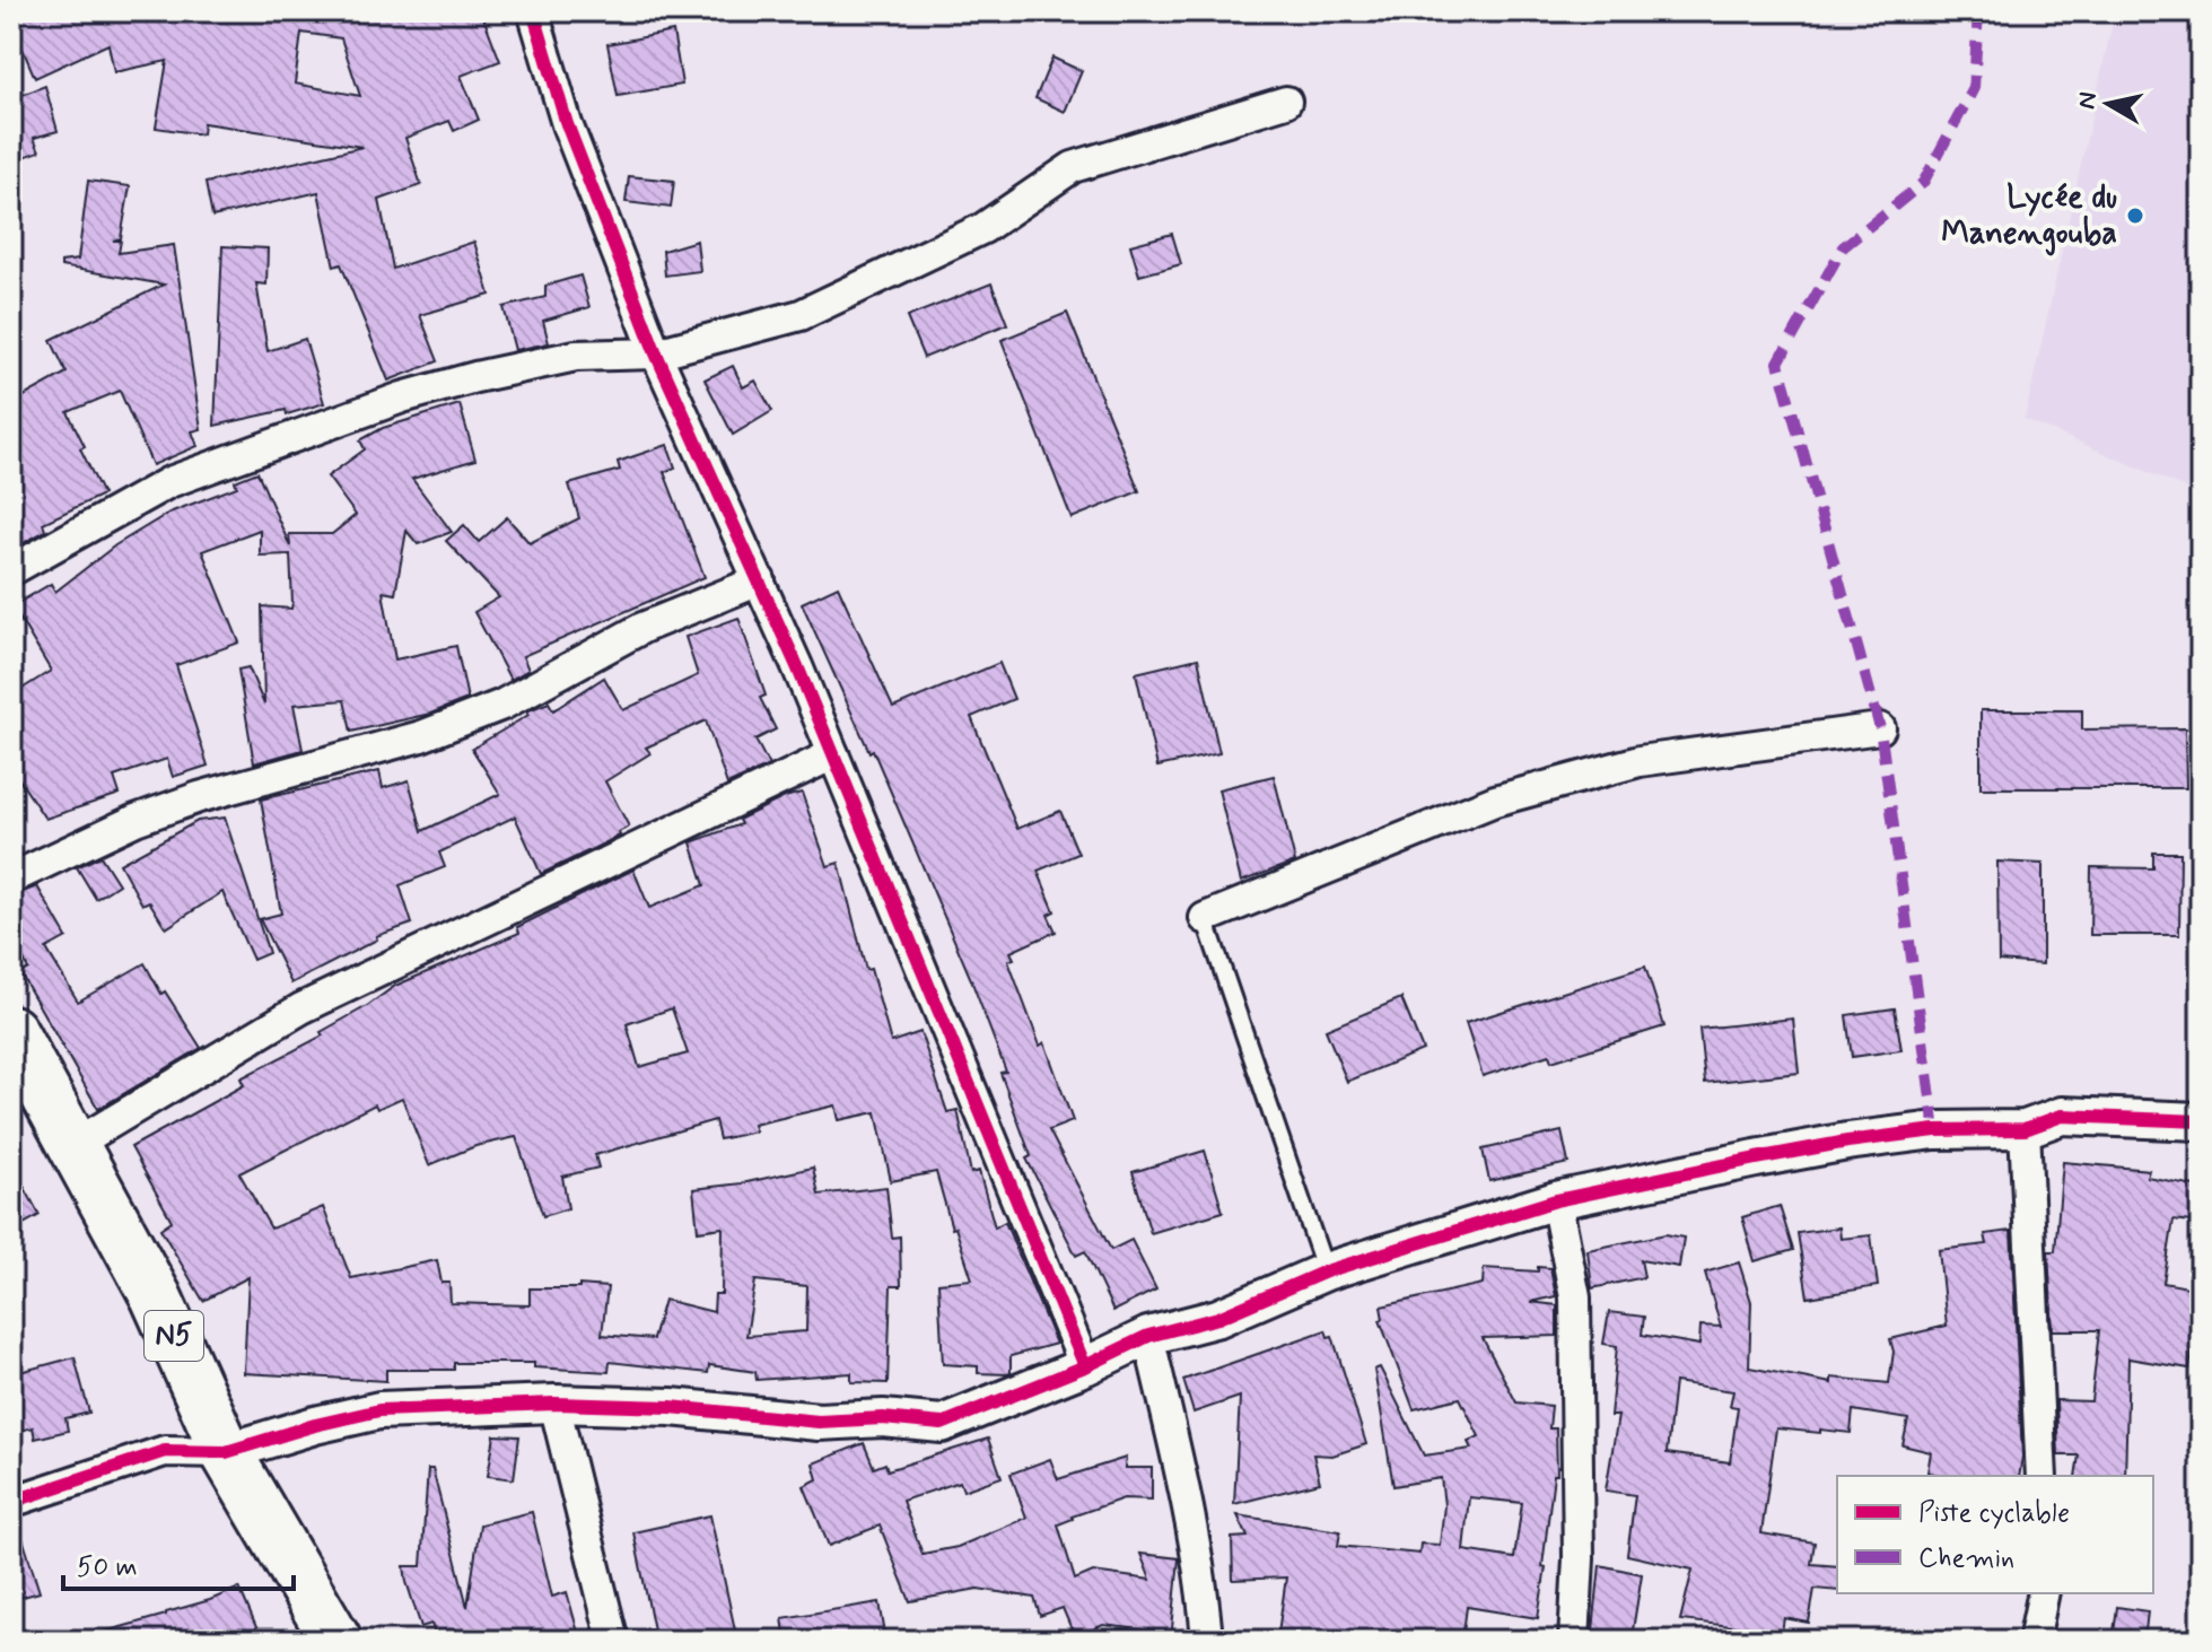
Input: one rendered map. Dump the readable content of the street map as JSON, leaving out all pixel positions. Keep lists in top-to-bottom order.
{
  "streets": {
    "highway": ["N5"]
  },
  "places": ["Lycée du Manengouba"],
  "legend": ["Piste cyclable", "Chemin"],
  "scale_bar": "50 m",
  "north": "left"
}
